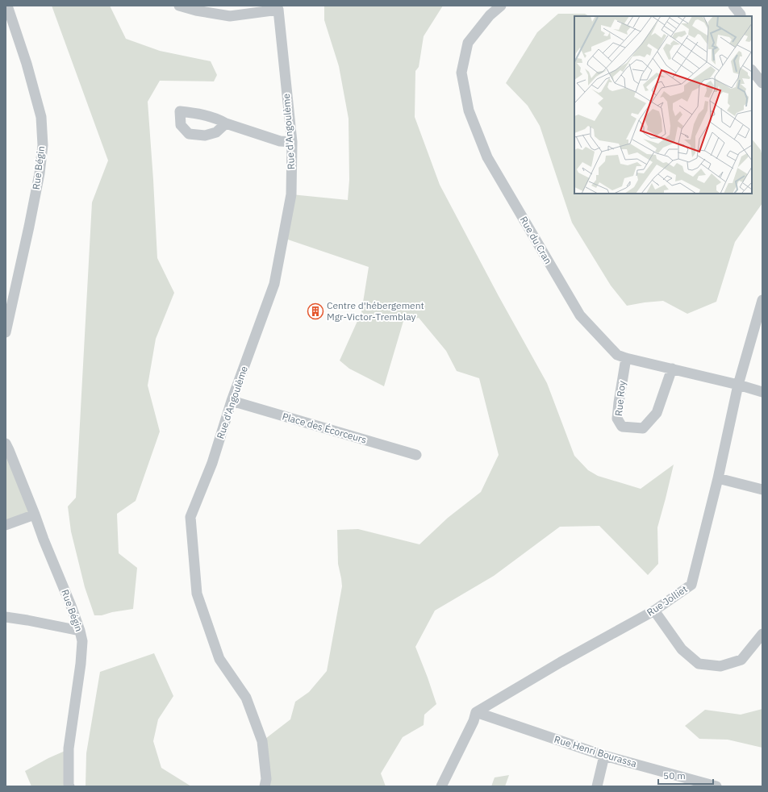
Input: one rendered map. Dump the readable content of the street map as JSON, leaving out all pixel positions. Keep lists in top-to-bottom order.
{
  "streets": {
    "street": [
      "Rue d'Angoulème",
      "Rue Bégin",
      "Rue du Cran",
      "Rue Roy",
      "Place des Écorceurs",
      "Rue Jolliet",
      "Rue Henri Bourassa"
    ]
  },
  "crossings": [
    ["Rue d'Angoulème", "Place des Écorceurs"],
    ["Rue du Cran", "Rue Roy"],
    ["Rue du Cran", "Rue Jolliet"],
    ["Rue Jolliet", "Rue Henri Bourassa"]
  ],
  "places": {
    "building": ["Centre d'hébergement Mgr-Victor-Tremblay"]
  },
  "scale_bar": "50 m"
}
